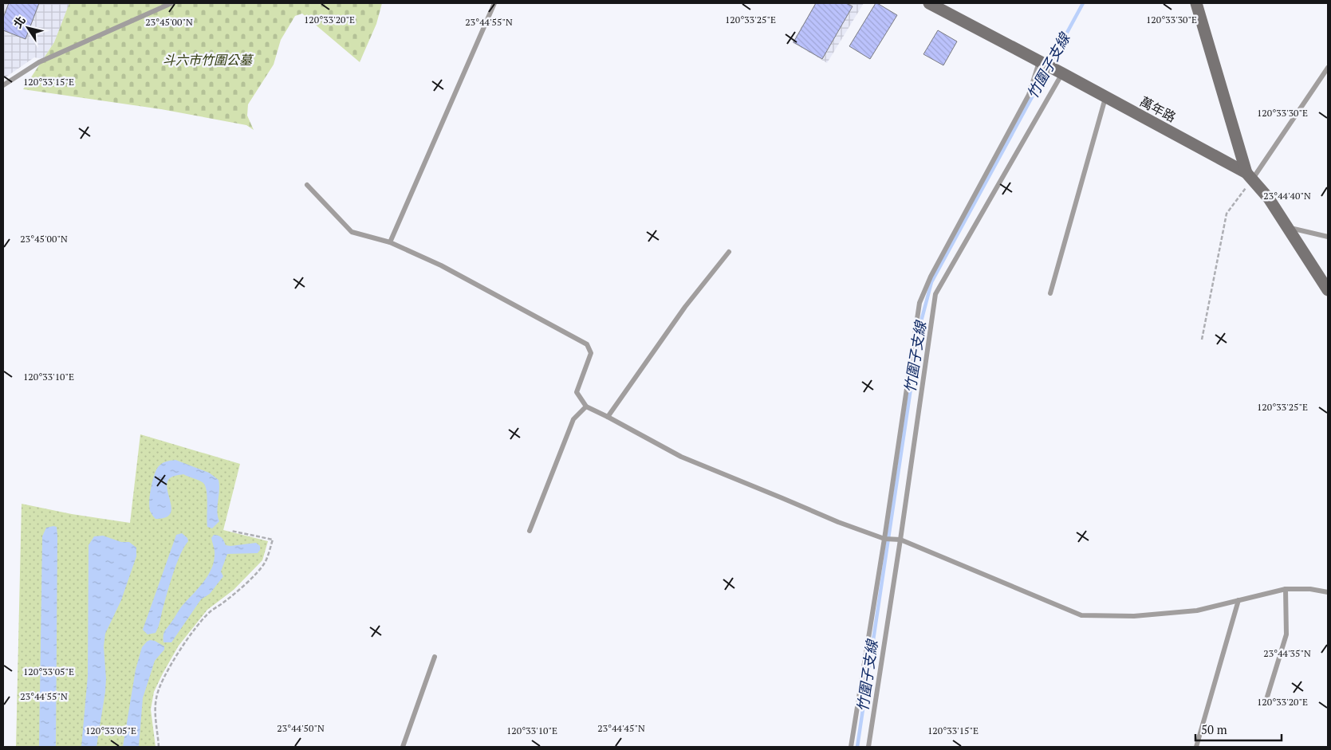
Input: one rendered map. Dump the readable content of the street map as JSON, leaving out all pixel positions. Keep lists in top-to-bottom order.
{
  "streets": {
    "street": ["萬年路"]
  },
  "water": ["竹圍子支線"],
  "parks": ["斗六市竹圍公墓"],
  "scale_bar": "50 m",
  "north": "top left",
  "coordinates": [
    "120°33'30\"E",
    "120°33'20\"E",
    "120°33'25\"E",
    "23°45'00\"N",
    "23°44'55\"N",
    "120°33'15\"E",
    "23°44'40\"N",
    "120°33'10\"E",
    "23°44'35\"N",
    "120°33'05\"E",
    "23°44'50\"N",
    "23°44'45\"N"
  ]
}
